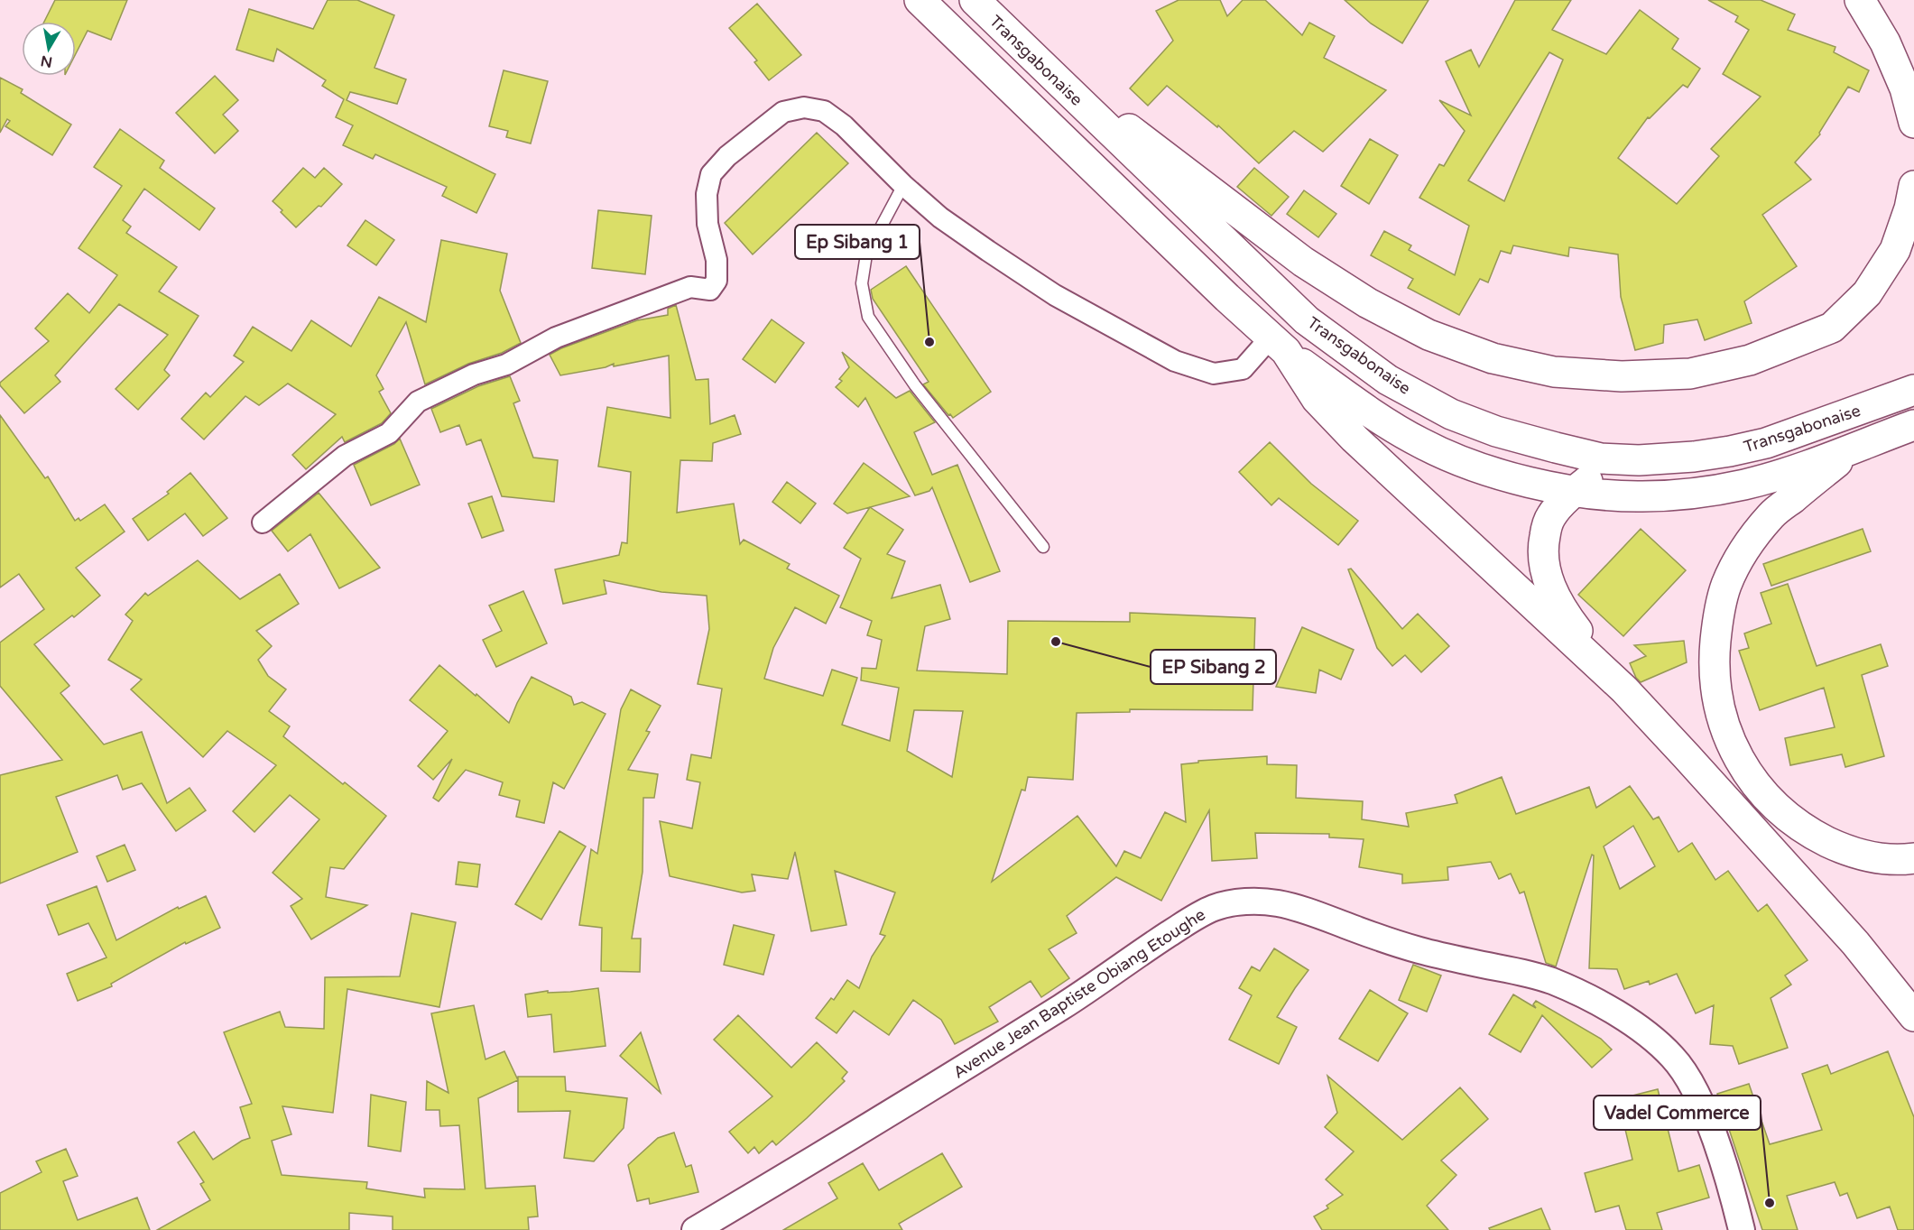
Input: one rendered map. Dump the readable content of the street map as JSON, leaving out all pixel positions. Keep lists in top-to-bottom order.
{
  "streets": {
    "highway": ["Transgabonaise"],
    "street": ["Avenue Jean Baptiste Obiang Etoughe"]
  },
  "places": ["Ep Sibang 1", "EP Sibang 2", "Vadel Commerce"],
  "north": "bottom"
}
